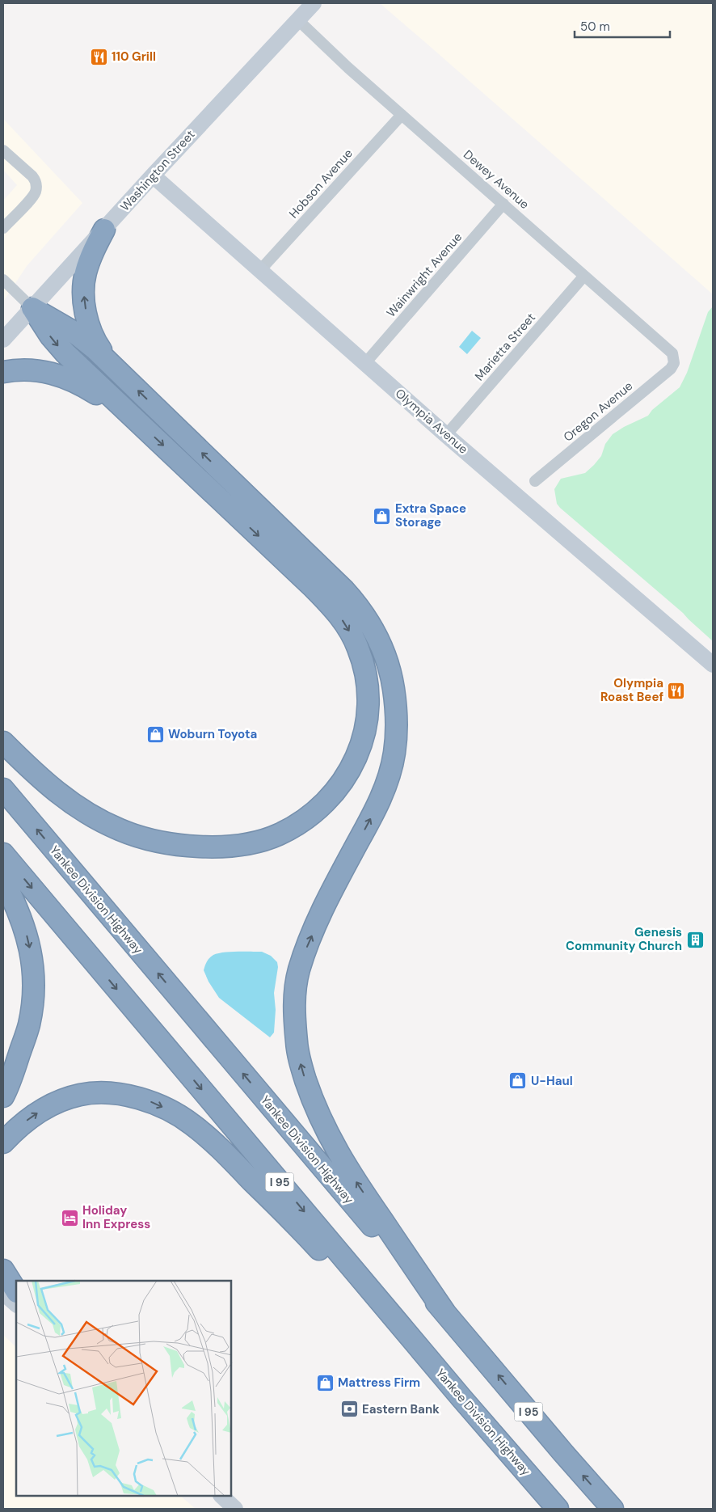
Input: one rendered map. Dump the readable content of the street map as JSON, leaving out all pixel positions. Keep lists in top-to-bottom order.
{
  "streets": {
    "highway": ["Yankee Division Highway", "I 95"],
    "main road": ["Washington Street", "Olympia Avenue"],
    "street": [
      "Dewey Avenue",
      "Hobson Avenue",
      "Wainwright Avenue",
      "Marietta Street",
      "Oregon Avenue"
    ]
  },
  "crossings": [
    ["Washington Street", "Dewey Avenue"],
    ["Washington Street", "Olympia Avenue"],
    ["Dewey Avenue", "Hobson Avenue"],
    ["Dewey Avenue", "Wainwright Avenue"],
    ["Dewey Avenue", "Marietta Street"],
    ["Dewey Avenue", "Oregon Avenue"],
    ["Hobson Avenue", "Olympia Avenue"],
    ["Wainwright Avenue", "Olympia Avenue"],
    ["Marietta Street", "Olympia Avenue"]
  ],
  "places": {
    "restaurant": ["110 Grill", "Olympia Roast Beef"],
    "shop": [
      "Extra Space Storage",
      "Woburn Toyota",
      "U-Haul",
      "Mattress Firm"
    ],
    "building": ["Genesis Community Church"],
    "hotel": ["Holiday Inn Express"],
    "bank": ["Eastern Bank"]
  },
  "scale_bar": "50 m"
}
